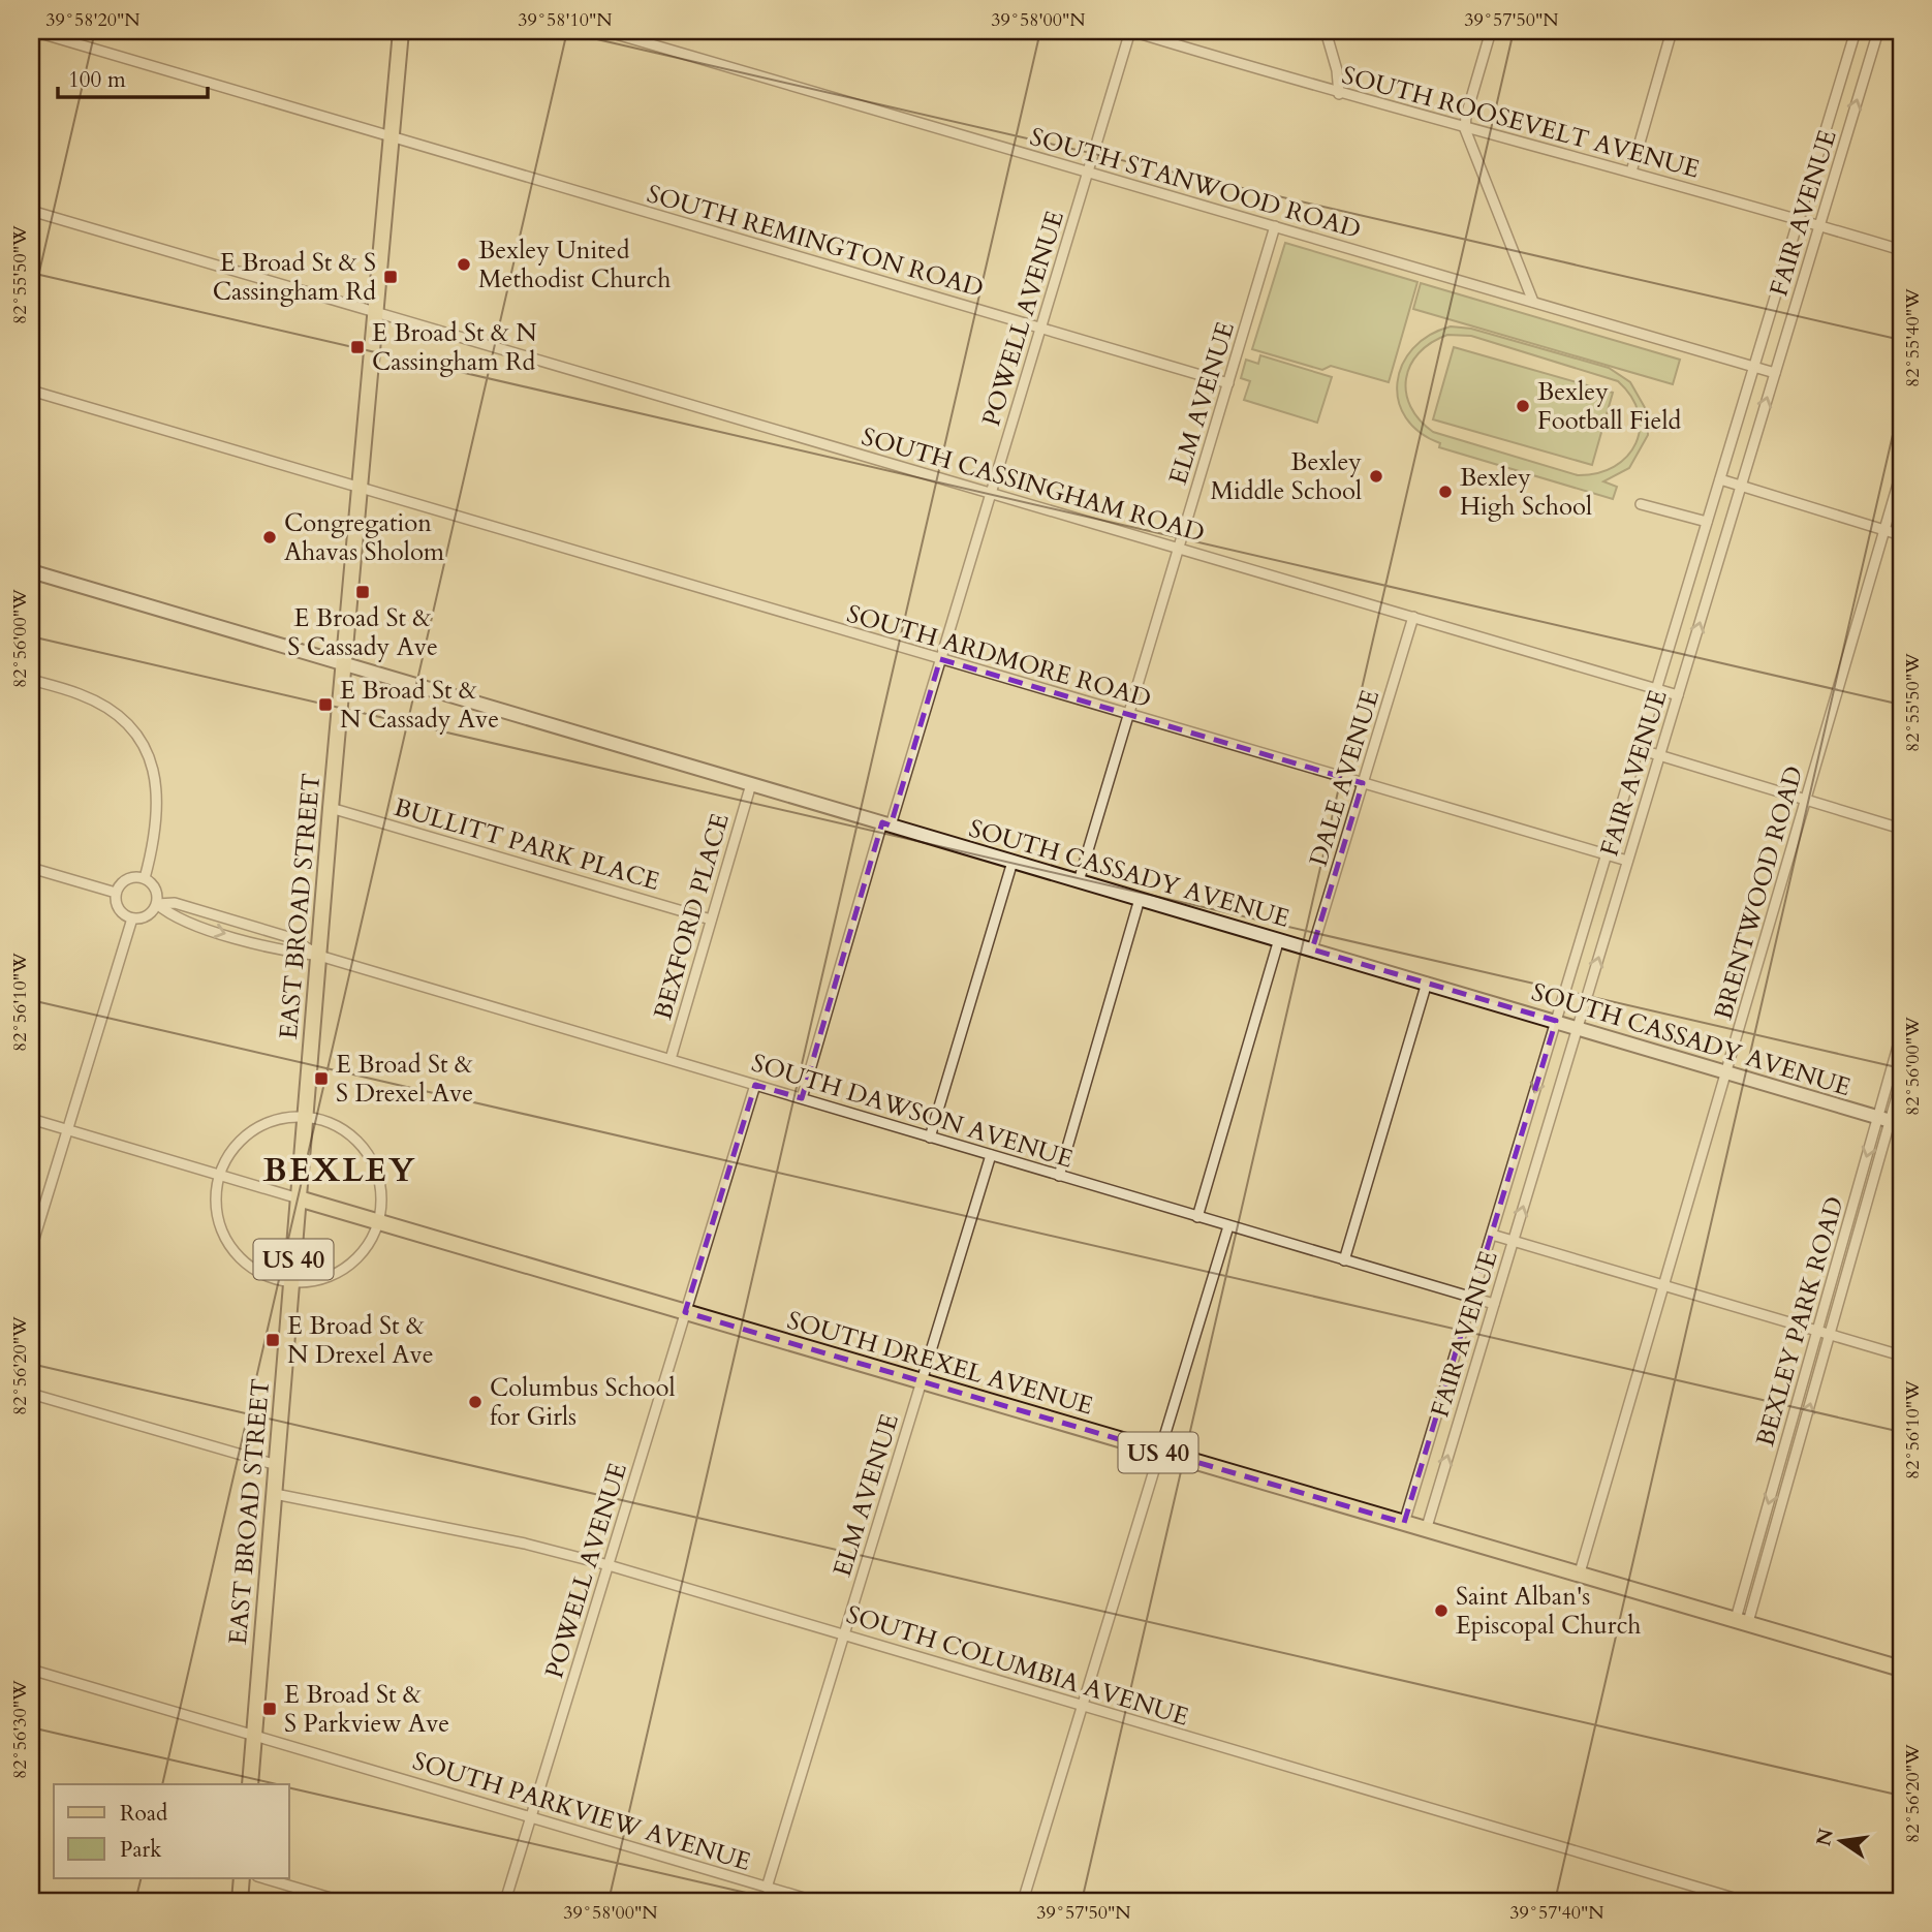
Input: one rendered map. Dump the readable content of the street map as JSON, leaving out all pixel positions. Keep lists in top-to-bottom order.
{
  "streets": {
    "main road": ["EAST BROAD STREET", "US 40", "SOUTH DREXEL AVENUE"],
    "street": [
      "SOUTH ROOSEVELT AVENUE",
      "SOUTH STANWOOD ROAD",
      "FAIR AVENUE",
      "SOUTH REMINGTON ROAD",
      "POWELL AVENUE",
      "ELM AVENUE",
      "SOUTH CASSINGHAM ROAD",
      "SOUTH ARDMORE ROAD",
      "DALE AVENUE",
      "BULLITT PARK PLACE",
      "SOUTH CASSADY AVENUE",
      "BRENTWOOD ROAD",
      "BEXFORD PLACE",
      "SOUTH DAWSON AVENUE",
      "BEXLEY PARK ROAD",
      "SOUTH COLUMBIA AVENUE",
      "SOUTH PARKVIEW AVENUE"
    ]
  },
  "crossings": [
    ["SOUTH ROOSEVELT AVENUE", "FAIR AVENUE"],
    ["SOUTH ROOSEVELT AVENUE", "POWELL AVENUE"],
    ["SOUTH STANWOOD ROAD", "FAIR AVENUE"],
    ["SOUTH STANWOOD ROAD", "POWELL AVENUE"],
    ["SOUTH STANWOOD ROAD", "ELM AVENUE"],
    ["FAIR AVENUE", "SOUTH CASSINGHAM ROAD"],
    ["FAIR AVENUE", "SOUTH ARDMORE ROAD"],
    ["FAIR AVENUE", "SOUTH CASSADY AVENUE"],
    ["FAIR AVENUE", "SOUTH DAWSON AVENUE"],
    ["FAIR AVENUE", "SOUTH DREXEL AVENUE"],
    ["SOUTH REMINGTON ROAD", "POWELL AVENUE"],
    ["SOUTH REMINGTON ROAD", "ELM AVENUE"],
    ["SOUTH REMINGTON ROAD", "EAST BROAD STREET"],
    ["POWELL AVENUE", "SOUTH CASSINGHAM ROAD"],
    ["POWELL AVENUE", "SOUTH ARDMORE ROAD"],
    ["POWELL AVENUE", "SOUTH CASSADY AVENUE"],
    ["POWELL AVENUE", "SOUTH DAWSON AVENUE"],
    ["POWELL AVENUE", "SOUTH DREXEL AVENUE"],
    ["POWELL AVENUE", "SOUTH COLUMBIA AVENUE"],
    ["POWELL AVENUE", "SOUTH PARKVIEW AVENUE"],
    ["ELM AVENUE", "SOUTH CASSINGHAM ROAD"],
    ["ELM AVENUE", "SOUTH ARDMORE ROAD"],
    ["ELM AVENUE", "SOUTH CASSADY AVENUE"],
    ["ELM AVENUE", "SOUTH DAWSON AVENUE"],
    ["ELM AVENUE", "SOUTH DREXEL AVENUE"],
    ["ELM AVENUE", "SOUTH COLUMBIA AVENUE"],
    ["ELM AVENUE", "SOUTH PARKVIEW AVENUE"],
    ["SOUTH CASSINGHAM ROAD", "DALE AVENUE"],
    ["SOUTH CASSINGHAM ROAD", "EAST BROAD STREET"],
    ["SOUTH ARDMORE ROAD", "DALE AVENUE"],
    ["SOUTH ARDMORE ROAD", "EAST BROAD STREET"],
    ["DALE AVENUE", "SOUTH CASSADY AVENUE"],
    ["BULLITT PARK PLACE", "EAST BROAD STREET"],
    ["BULLITT PARK PLACE", "BEXFORD PLACE"],
    ["SOUTH CASSADY AVENUE", "BRENTWOOD ROAD"],
    ["SOUTH CASSADY AVENUE", "EAST BROAD STREET"],
    ["SOUTH CASSADY AVENUE", "BEXFORD PLACE"],
    ["SOUTH CASSADY AVENUE", "BEXLEY PARK ROAD"],
    ["BRENTWOOD ROAD", "SOUTH DREXEL AVENUE"],
    ["EAST BROAD STREET", "SOUTH DAWSON AVENUE"],
    ["EAST BROAD STREET", "SOUTH DREXEL AVENUE"],
    ["EAST BROAD STREET", "SOUTH COLUMBIA AVENUE"],
    ["EAST BROAD STREET", "SOUTH PARKVIEW AVENUE"],
    ["BEXFORD PLACE", "SOUTH DAWSON AVENUE"],
    ["BEXLEY PARK ROAD", "SOUTH DREXEL AVENUE"]
  ],
  "districts": ["BEXLEY"],
  "places": {
    "other": [
      "Bexley United Methodist Church",
      "Bexley Football Field",
      "Bexley Middle School",
      "Bexley High School",
      "Congregation Ahavas Sholom",
      "Columbus School for Girls",
      "Saint Alban's Episcopal Church"
    ],
    "transit": [
      "E Broad St & S Cassingham Rd",
      "E Broad St & N Cassingham Rd",
      "E Broad St & S Cassady Ave",
      "E Broad St & N Cassady Ave",
      "E Broad St & S Drexel Ave",
      "E Broad St & N Drexel Ave",
      "E Broad St & S Parkview Ave"
    ]
  },
  "legend": ["Road", "Park"],
  "scale_bar": "100 m",
  "north": "left",
  "coordinates": [
    "39°58'20\"N",
    "39°58'10\"N",
    "39°58'00\"N",
    "39°57'50\"N",
    "82°55'50\"W",
    "82°55'40\"W",
    "82°56'00\"W",
    "82°56'10\"W",
    "82°56'20\"W",
    "82°56'30\"W",
    "39°57'40\"N"
  ]
}
